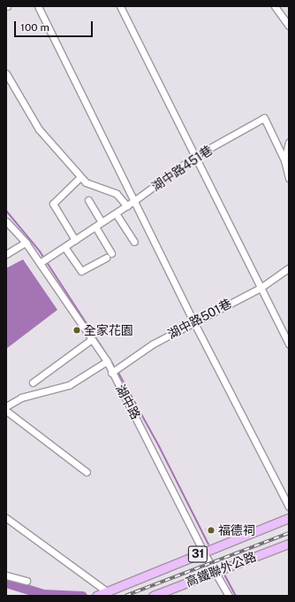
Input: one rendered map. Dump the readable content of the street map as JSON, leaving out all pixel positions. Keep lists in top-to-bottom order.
{
  "streets": {
    "main road": ["31", "高鐵聯外公路"],
    "street": ["湖中路451巷", "湖中路501巷", "湖中路"]
  },
  "crossings": [
    ["湖中路451巷", "湖中路"],
    ["湖中路501巷", "湖中路"],
    ["湖中路", "高鐵聯外公路"]
  ],
  "places": ["全家花園", "福德祠"],
  "scale_bar": "100 m"
}
